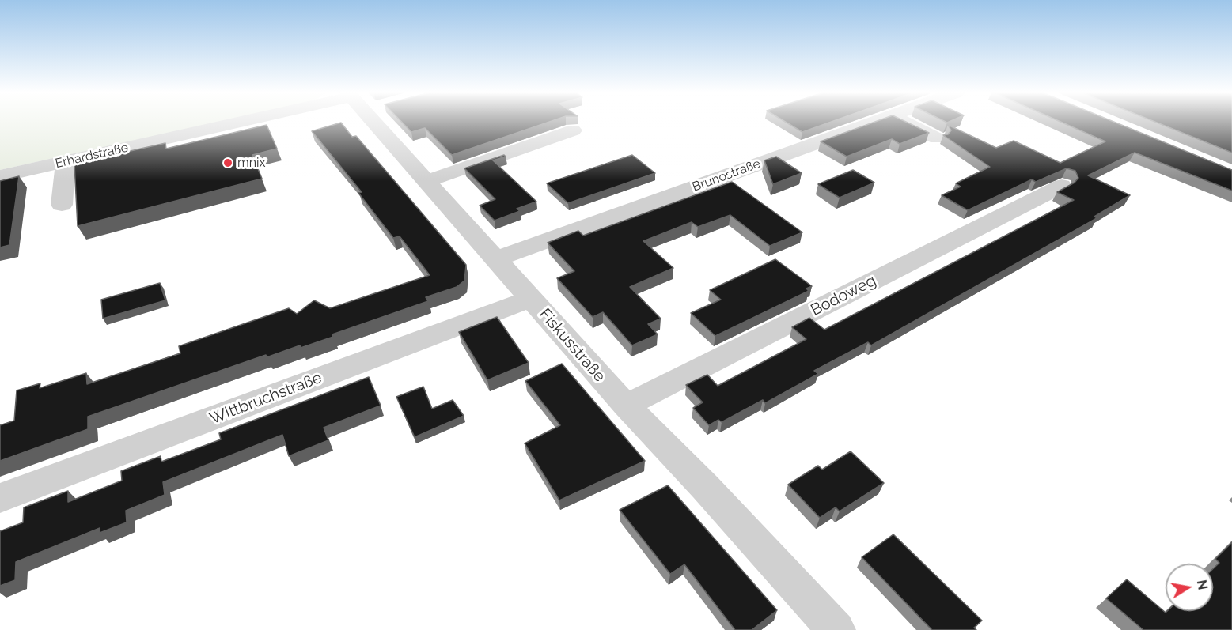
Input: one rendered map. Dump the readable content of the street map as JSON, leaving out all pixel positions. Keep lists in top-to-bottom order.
{
  "streets": {
    "street": [
      "Erhardstraße",
      "Brunostraße",
      "Bodoweg",
      "Fiskusstraße",
      "Wittbruchstraße"
    ]
  },
  "crossings": [
    ["Brunostraße", "Fiskusstraße"],
    ["Bodoweg", "Fiskusstraße"],
    ["Fiskusstraße", "Wittbruchstraße"]
  ],
  "places": ["mnix"],
  "north": "right"
}
